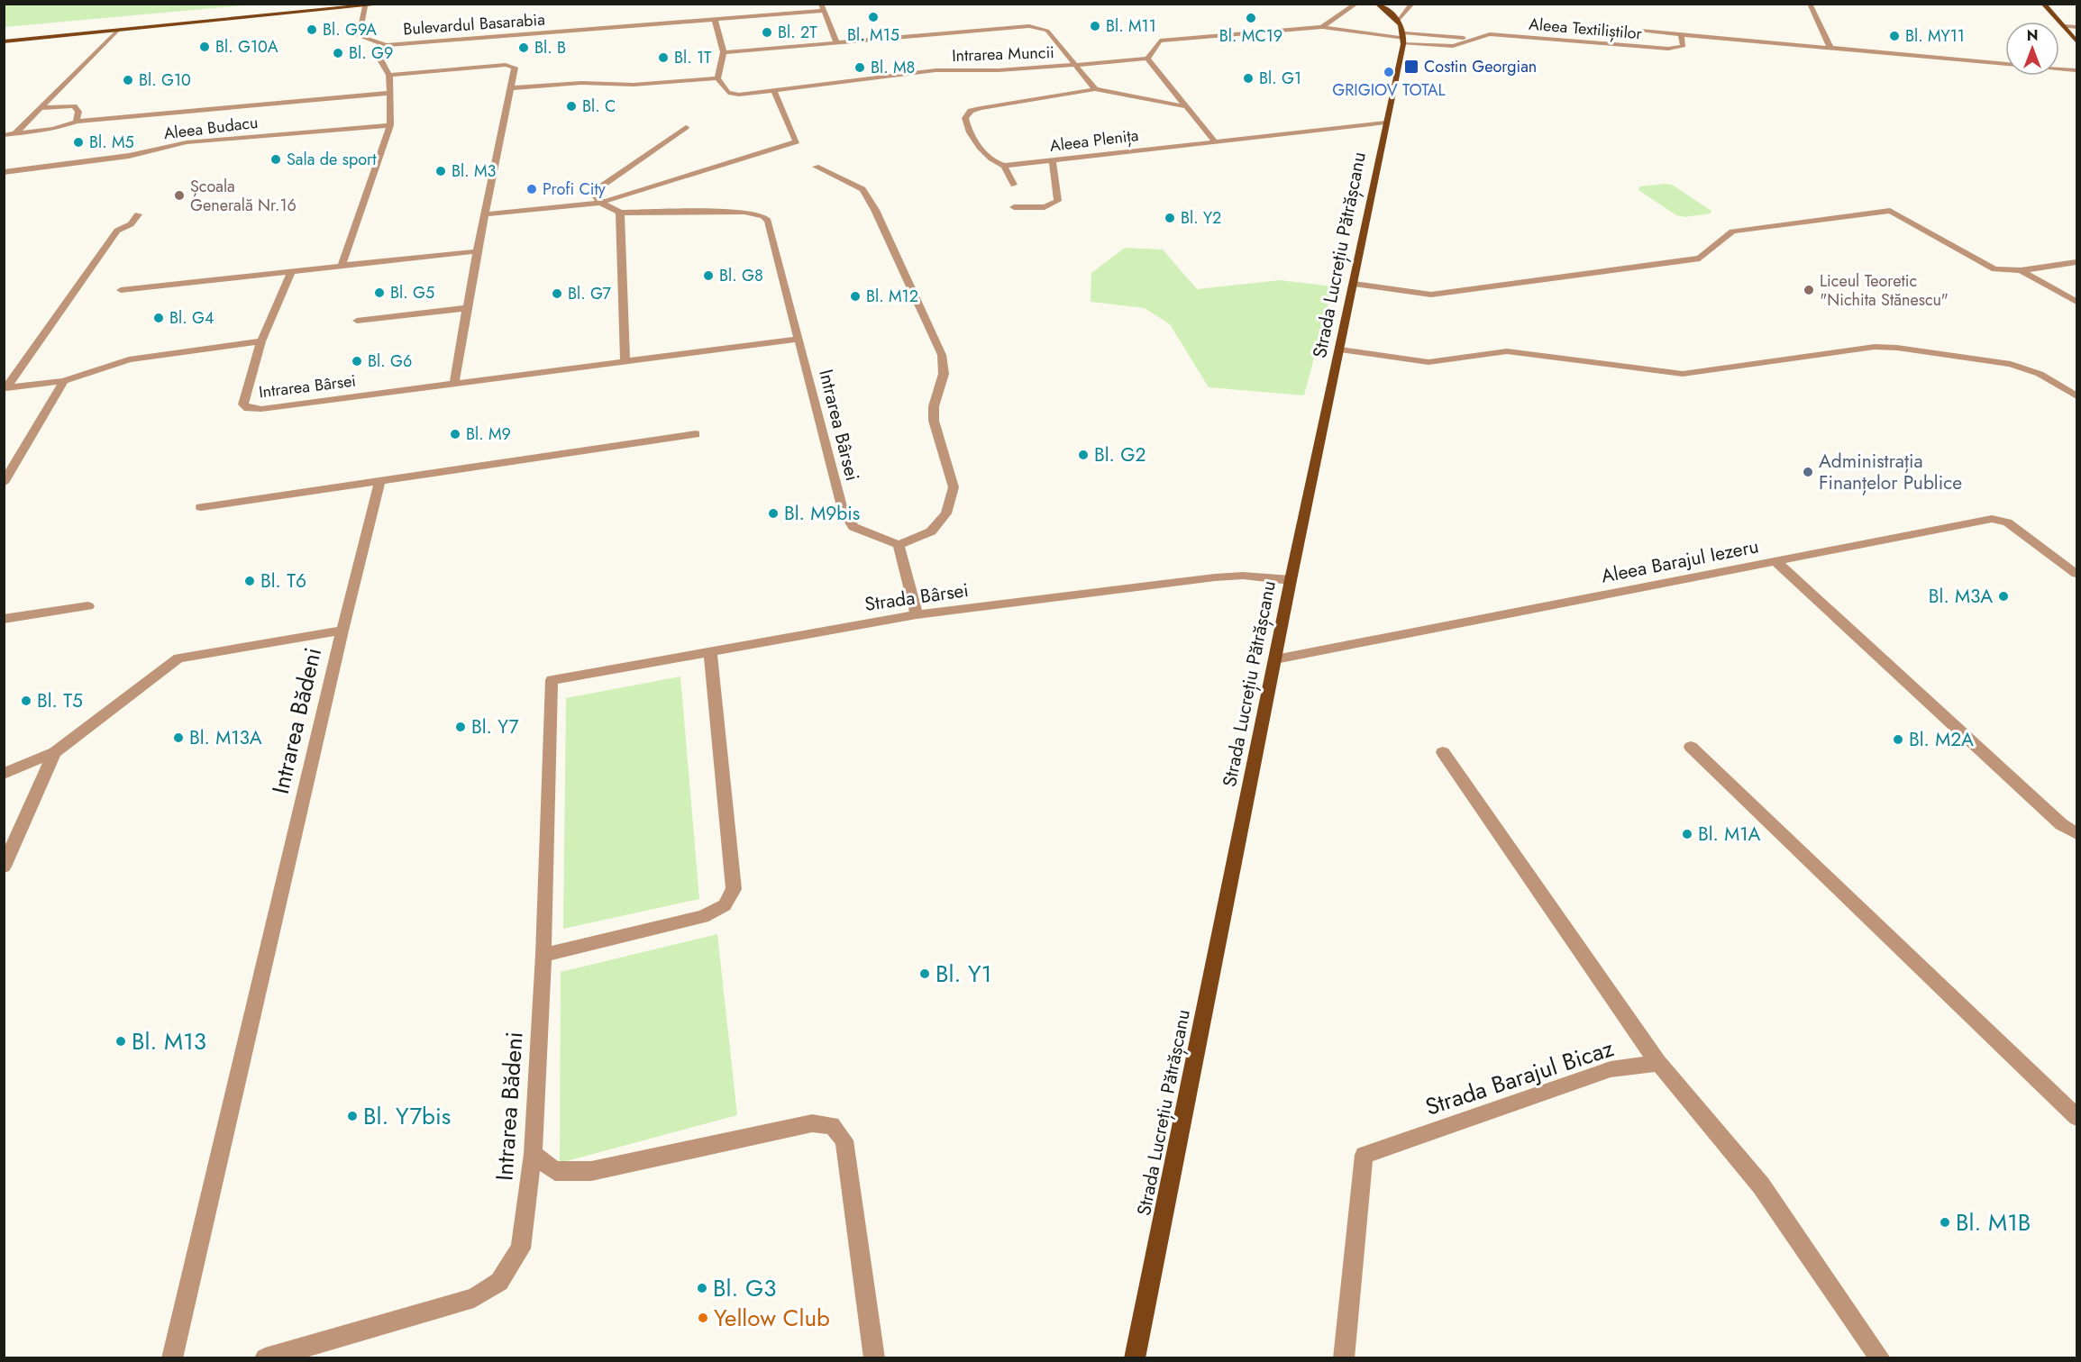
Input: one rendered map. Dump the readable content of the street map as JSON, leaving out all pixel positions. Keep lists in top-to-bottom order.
{
  "streets": {
    "main road": ["Bulevardul Basarabia", "Strada Lucrețiu Pătrășcanu"],
    "street": [
      "Aleea Textiliștilor",
      "Intrarea Muncii",
      "Aleea Budacu",
      "Aleea Plenița",
      "Intrarea Bârsei",
      "Aleea Barajul Iezeru",
      "Strada Bârsei",
      "Intrarea Bădeni",
      "Strada Barajul Bicaz"
    ]
  },
  "crossings": [
    ["Aleea Textiliștilor", "Strada Lucrețiu Pătrășcanu"],
    ["Aleea Plenița", "Strada Lucrețiu Pătrășcanu"],
    ["Strada Lucrețiu Pătrășcanu", "Aleea Barajul Iezeru"],
    ["Strada Lucrețiu Pătrășcanu", "Strada Bârsei"],
    ["Strada Bârsei", "Intrarea Bădeni"]
  ],
  "places": {
    "other": [
      "Bl. M15",
      "Bl. MC19",
      "Bl. M11",
      "Bl. G9A",
      "Bl. 2T",
      "Bl. MY11",
      "Bl. G10A",
      "Bl. B",
      "Bl. G9",
      "Bl. 1T",
      "Bl. M8",
      "GRIGIOV TOTAL",
      "Bl. G1",
      "Bl. G10",
      "Bl. C",
      "Bl. M5",
      "Sala de sport",
      "Bl. M3",
      "Profi City",
      "Școala Generală Nr.16",
      "Bl. Y2",
      "Bl. G8",
      "Liceul Teoretic \"Nichita Stănescu\"",
      "Bl. G5",
      "Bl. G7",
      "Bl. M12",
      "Bl. G4",
      "Bl. G6",
      "Bl. M9",
      "Bl. G2",
      "Administrația Finanțelor Publice",
      "Bl. M9bis",
      "Bl. T6",
      "Bl. M3A",
      "Bl. T5",
      "Bl. Y7",
      "Bl. M13A",
      "Bl. M2A",
      "Bl. M1A",
      "Bl. Y1",
      "Bl. M13",
      "Bl. Y7bis",
      "Bl. M1B",
      "Bl. G3",
      "Yellow Club"
    ],
    "transit": ["Costin Georgian"]
  },
  "north": "top"
}
